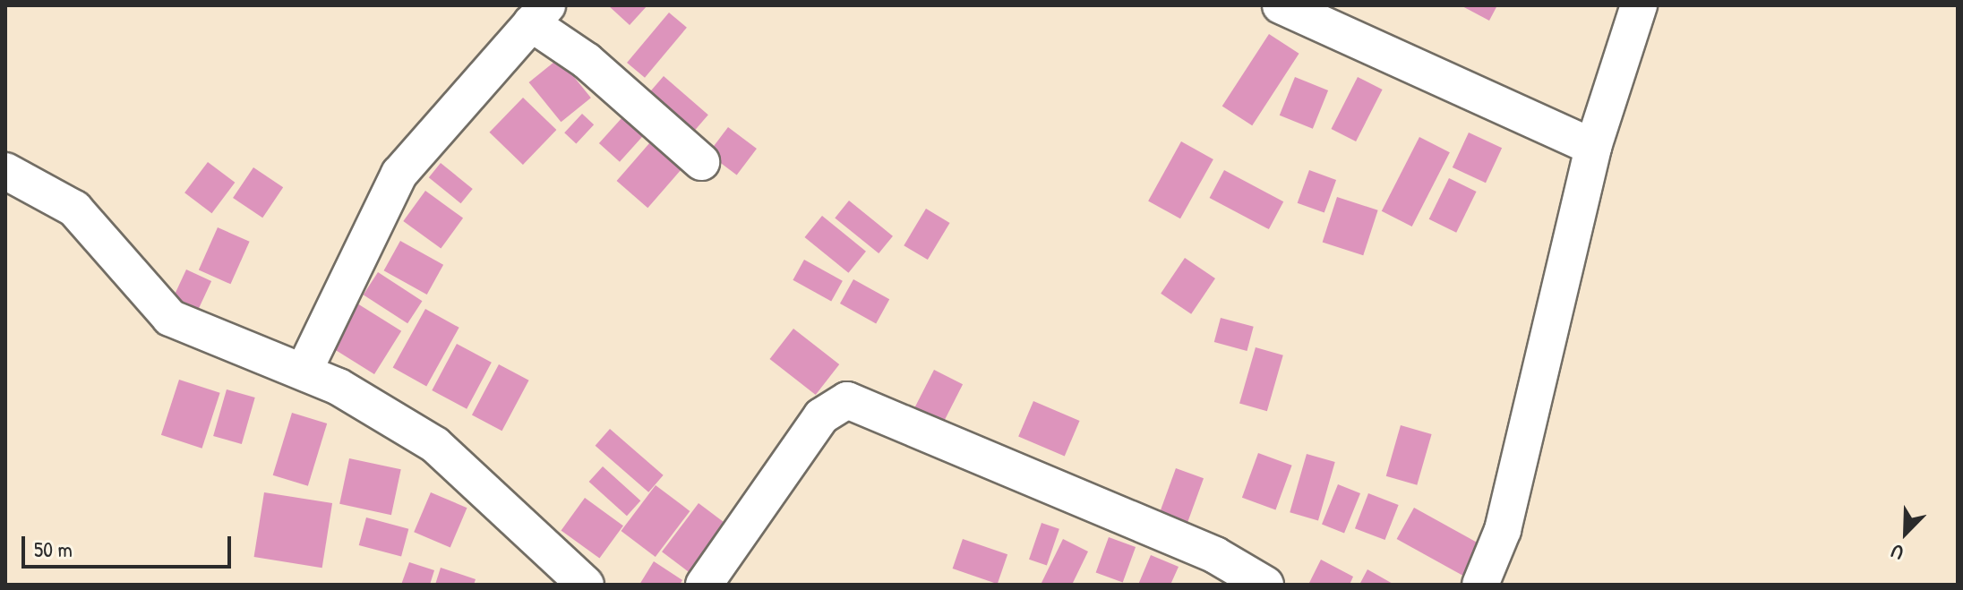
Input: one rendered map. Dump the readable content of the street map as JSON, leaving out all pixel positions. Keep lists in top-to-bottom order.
{
  "scale_bar": "50 m",
  "north": "bottom left"
}
